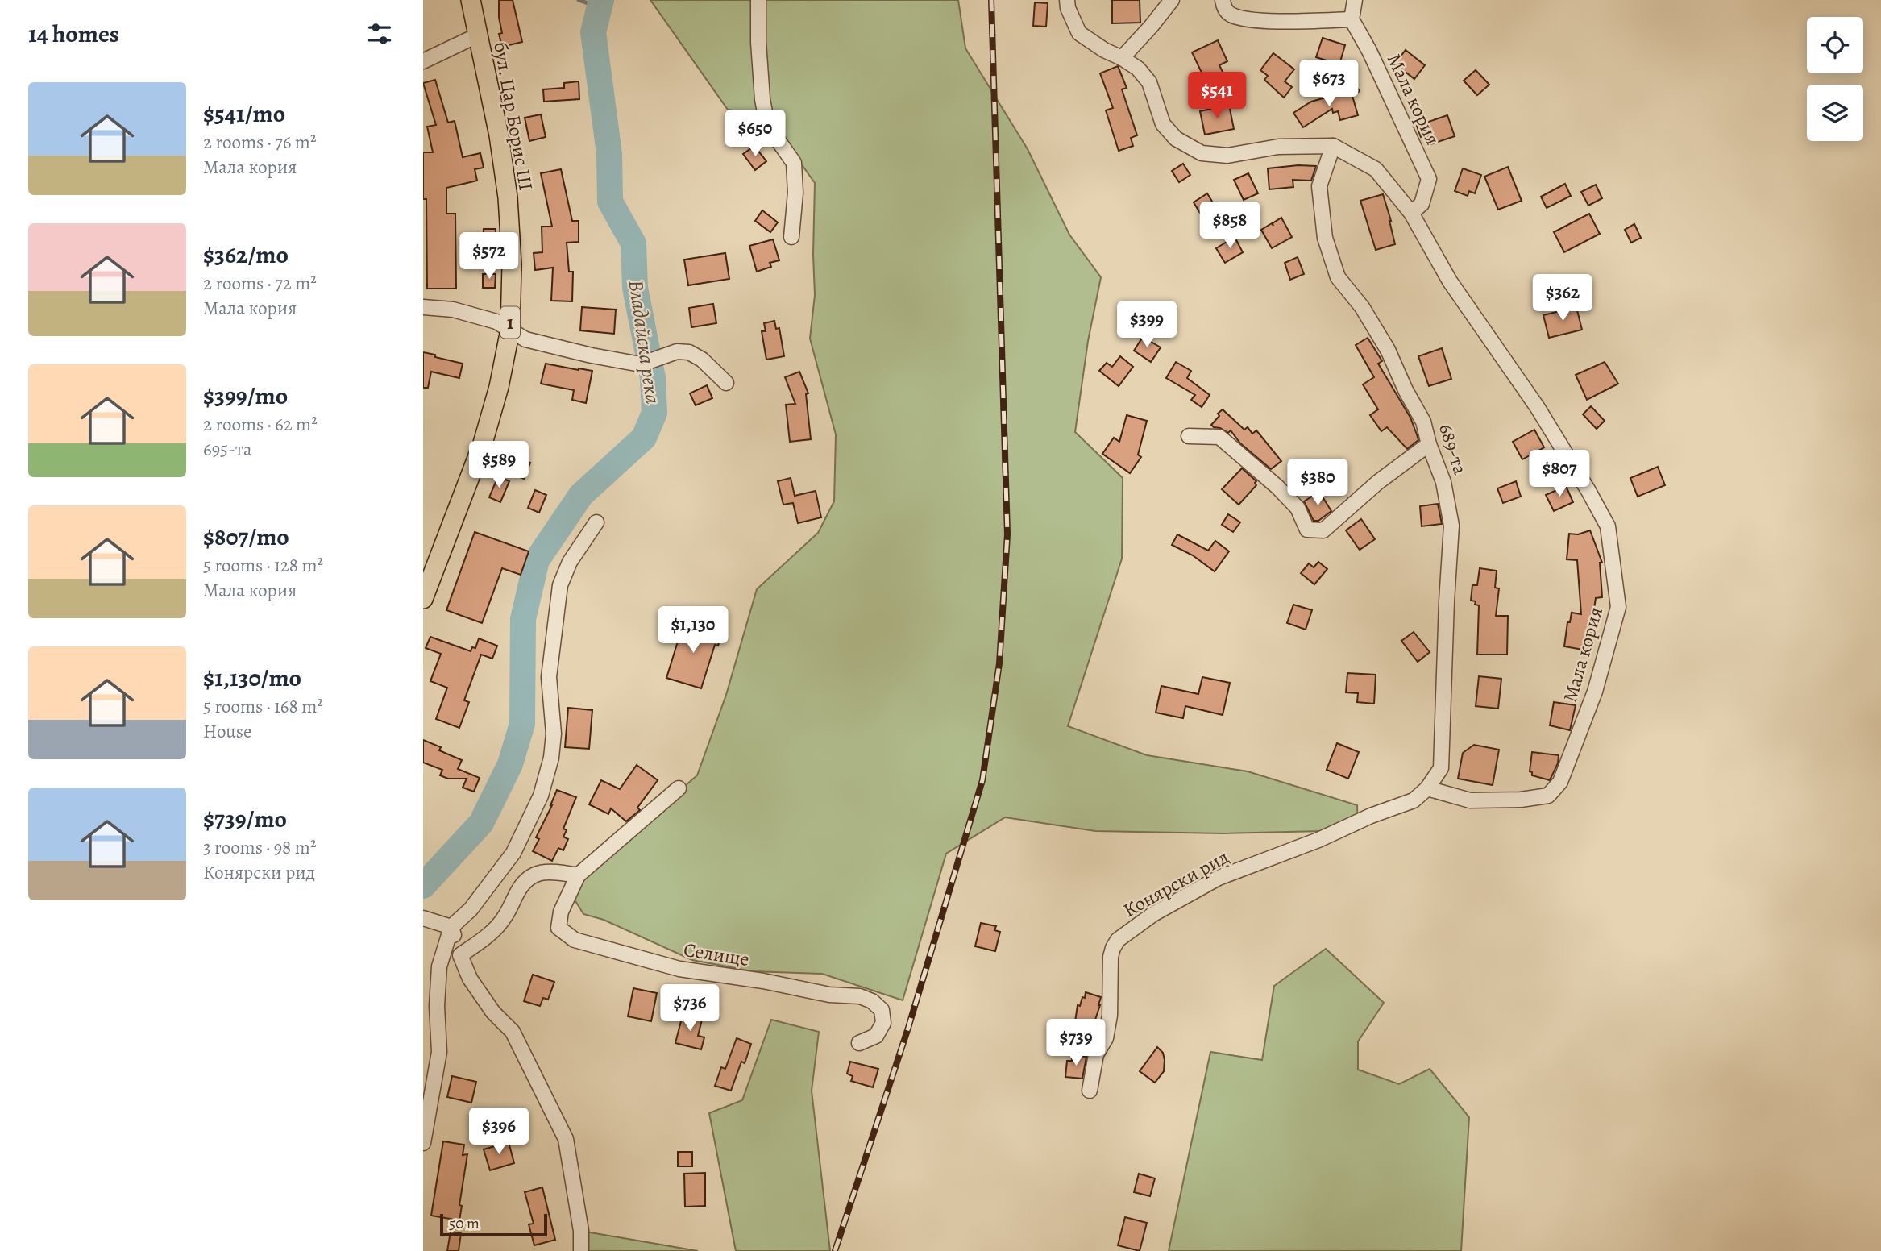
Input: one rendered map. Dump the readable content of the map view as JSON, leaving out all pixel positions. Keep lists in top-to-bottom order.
{
  "streets": {
    "main road": ["бул. Цар Борис III", "1"],
    "street": [
      "Мала кория",
      "689-та",
      "Конярски рид",
      "Селище"
    ]
  },
  "crossings": [
    ["Мала кория", "689-та"],
    ["Мала кория", "Конярски рид"],
    ["689-та", "Конярски рид"]
  ],
  "water": ["Владайска река"],
  "scale_bar": "50 m",
  "page": {
    "heading": "14 homes",
    "price": [
      "$673",
      "$541",
      "$650",
      "$858",
      "$572",
      "$362",
      "$399",
      "$589",
      "$807",
      "$380",
      "$1,130",
      "$736",
      "$739",
      "$396"
    ],
    "list": [
      {
        "name": "$541/mo",
        "note": "2 rooms · 76 m² · Мала кория"
      },
      {
        "name": "$362/mo",
        "note": "2 rooms · 72 m² · Мала кория"
      },
      {
        "name": "$399/mo",
        "note": "2 rooms · 62 m² · 695-та"
      },
      {
        "name": "$807/mo",
        "note": "5 rooms · 128 m² · Мала кория"
      },
      {
        "name": "$1,130/mo",
        "note": "5 rooms · 168 m² · House"
      },
      {
        "name": "$739/mo",
        "note": "3 rooms · 98 m² · Конярски рид"
      }
    ],
    "scale": "50 m"
  }
}
